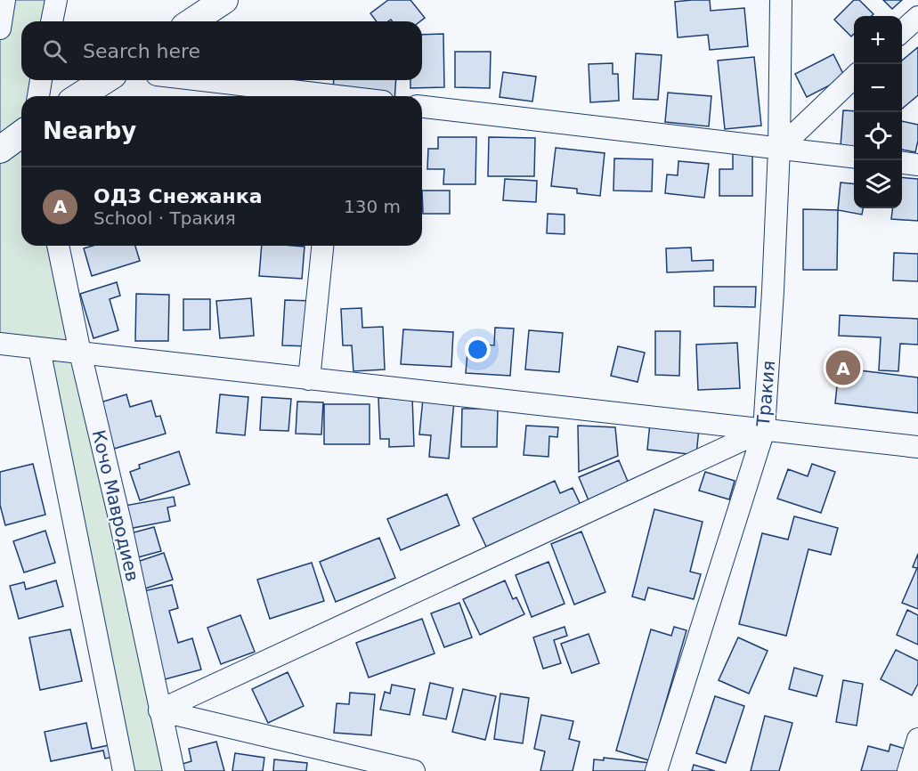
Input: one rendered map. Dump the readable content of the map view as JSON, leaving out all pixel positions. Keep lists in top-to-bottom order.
{
  "streets": {
    "street": ["Тракия", "Кочо Мавродиев"]
  },
  "page": {
    "map_buttons": ["+", "−"],
    "search": "Search here",
    "heading": "Nearby",
    "list": [
      {
        "mark": "A",
        "name": "ОДЗ Снежанка",
        "note": "School · Тракия",
        "value": "130 m"
      }
    ],
    "pins": "A"
  }
}
